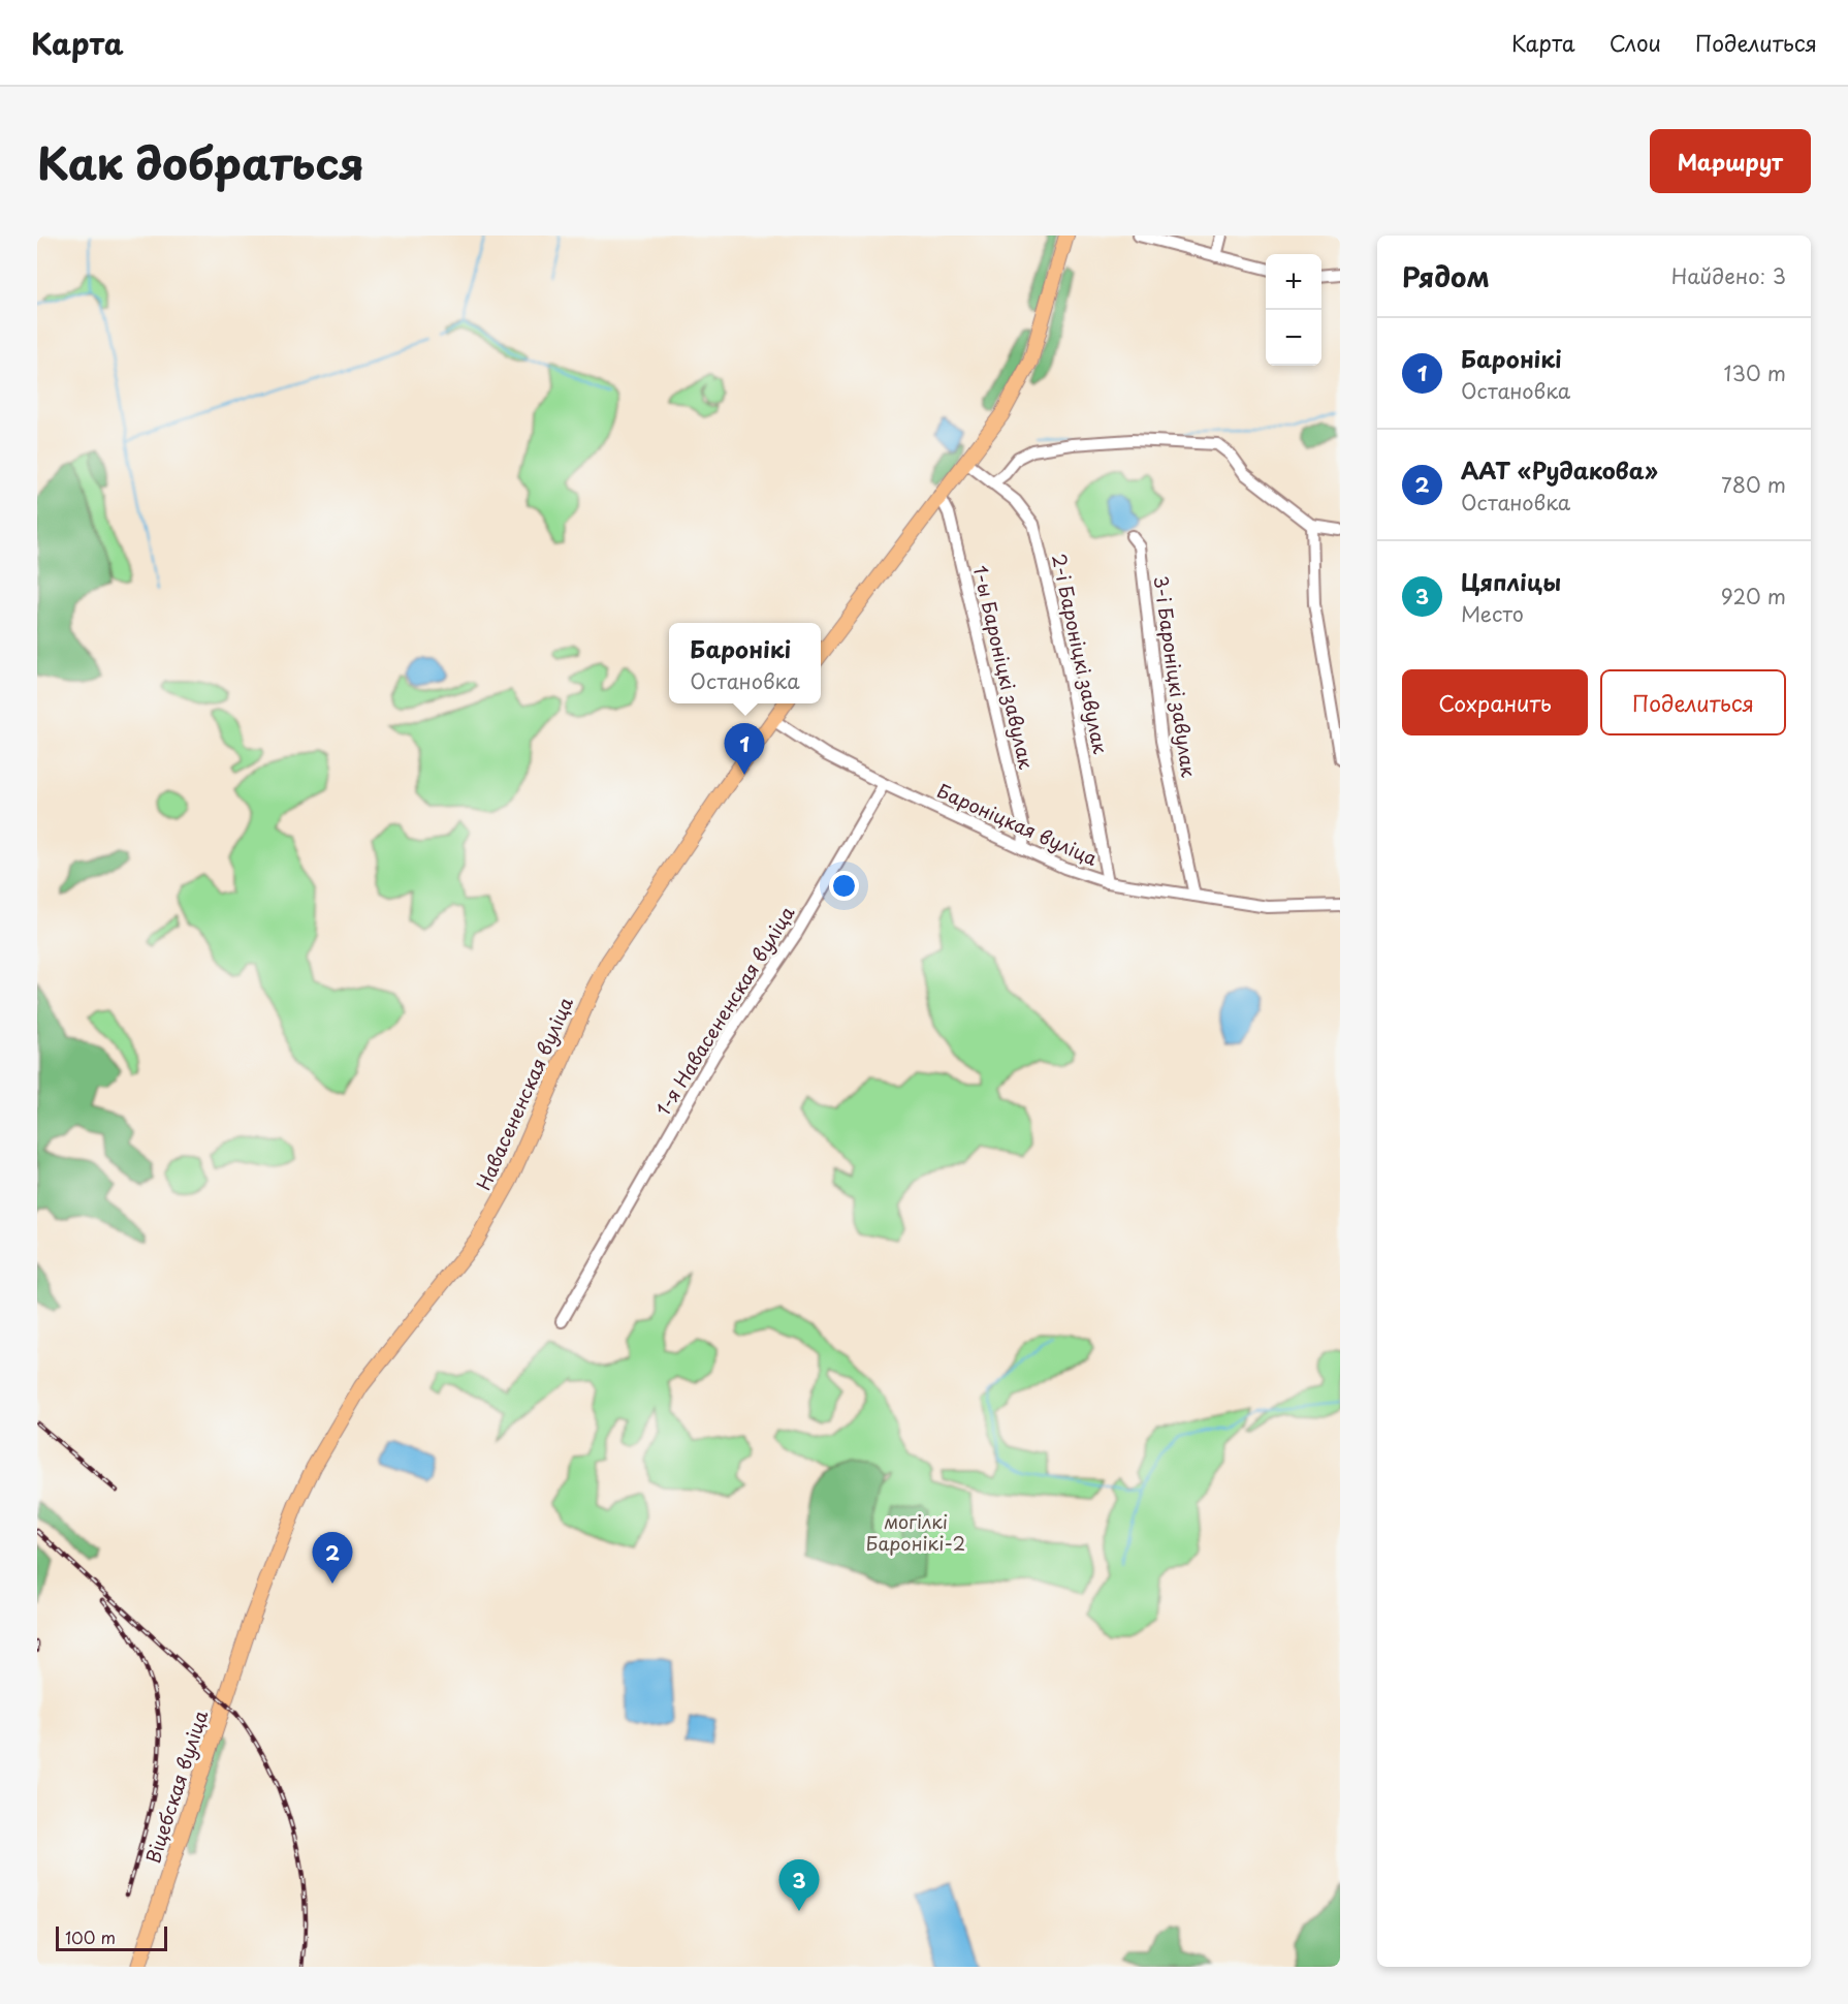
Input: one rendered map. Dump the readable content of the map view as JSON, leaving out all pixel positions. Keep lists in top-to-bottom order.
{
  "streets": {
    "main road": ["Навасененская вуліца", "Віцебская вуліца"],
    "street": [
      "2-і Бароніцкі завулак",
      "1-ы Бароніцкі завулак",
      "3-і Бароніцкі завулак",
      "Бароніцкая вуліца",
      "1-я Навасененская вуліца"
    ]
  },
  "crossings": [
    ["2-і Бароніцкі завулак", "Бароніцкая вуліца"],
    ["1-ы Бароніцкі завулак", "Бароніцкая вуліца"],
    ["3-і Бароніцкі завулак", "Бароніцкая вуліца"],
    ["Бароніцкая вуліца", "1-я Навасененская вуліца"],
    ["Бароніцкая вуліца", "Навасененская вуліца"],
    ["Навасененская вуліца", "Віцебская вуліца"]
  ],
  "parks": ["могілкі Баронікі-2"],
  "scale_bar": "100 m",
  "page": {
    "header": "Карта",
    "nav": ["Карта", "Слои", "Поделиться"],
    "title": "Как добраться",
    "buttons": [
      "Маршрут",
      ["Сохранить", "Поделиться"]
    ],
    "heading": ["Рядом", "Найдено: 3"],
    "map_buttons": ["+", "−"],
    "list": [
      {
        "mark": "1",
        "name": "Баронікі",
        "note": "Остановка",
        "value": "130 m"
      },
      {
        "mark": "2",
        "name": "ААТ «Рудакова»",
        "note": "Остановка",
        "value": "780 m"
      },
      {
        "mark": "3",
        "name": "Цяпліцы",
        "note": "Место",
        "value": "920 m"
      }
    ],
    "popup": ["Баронікі", "Остановка"],
    "pins": ["1", "2", "3"],
    "scale": "100 m"
  }
}
